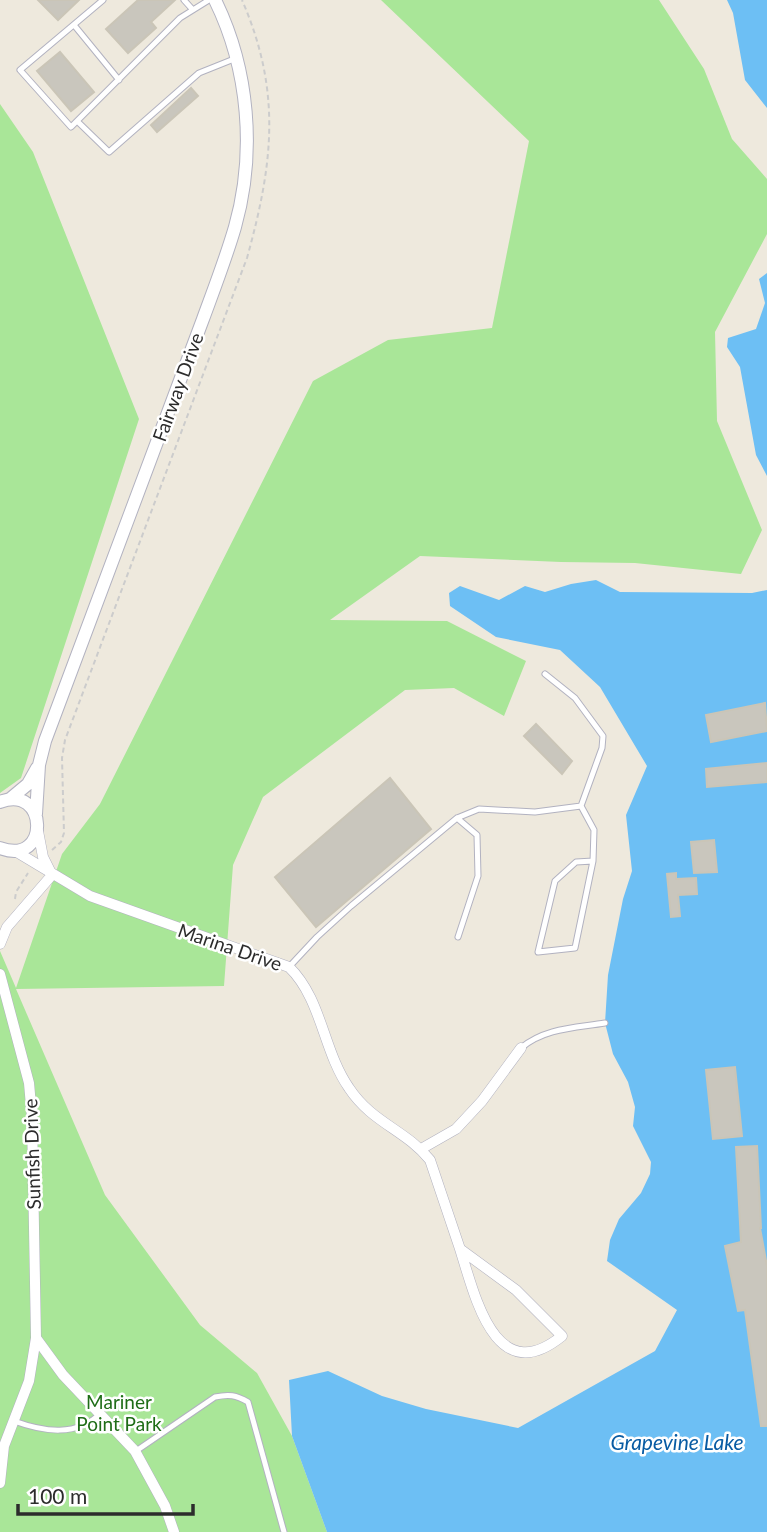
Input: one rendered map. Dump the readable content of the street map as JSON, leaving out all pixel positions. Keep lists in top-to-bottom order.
{
  "streets": {
    "street": ["Fairway Drive", "Marina Drive", "Sunfish Drive"]
  },
  "water": ["Grapevine Lake"],
  "parks": ["Mariner Point Park"],
  "scale_bar": "100 m"
}
